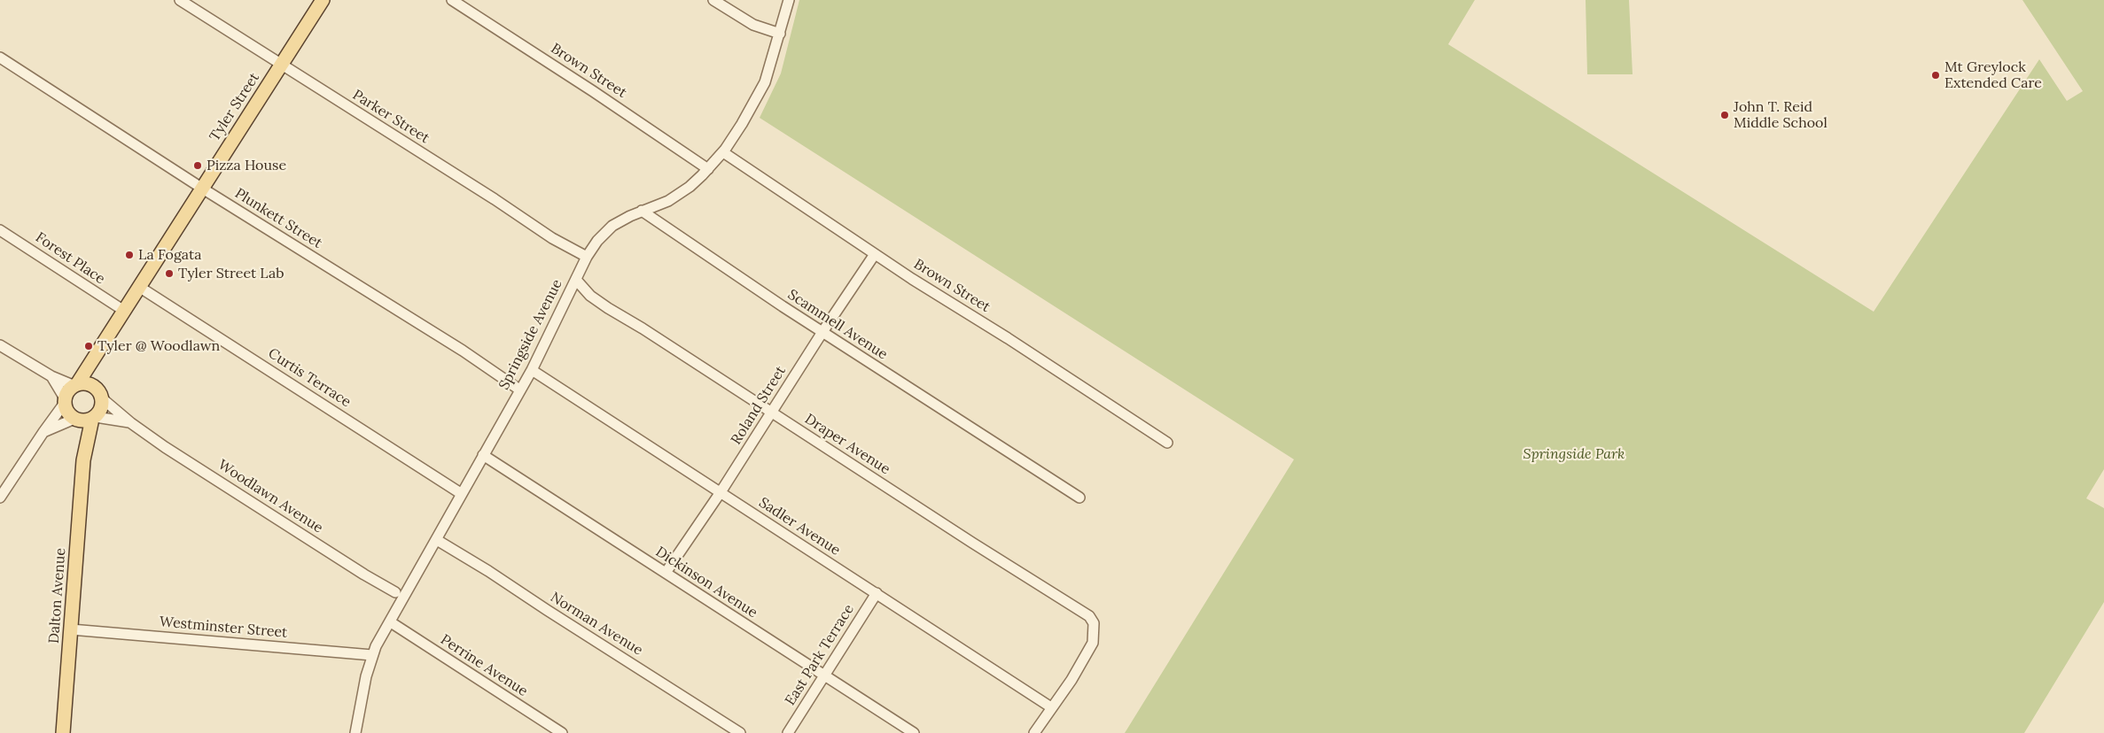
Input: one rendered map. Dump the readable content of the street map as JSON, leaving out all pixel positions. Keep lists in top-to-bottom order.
{
  "streets": {
    "main road": ["Tyler Street", "Dalton Avenue"],
    "street": [
      "Brown Street",
      "Parker Street",
      "Plunkett Street",
      "Forest Place",
      "Scammell Avenue",
      "Springside Avenue",
      "Curtis Terrace",
      "Roland Street",
      "Draper Avenue",
      "Woodlawn Avenue",
      "Sadler Avenue",
      "Dickinson Avenue",
      "Norman Avenue",
      "Westminster Street",
      "East Park Terrace",
      "Perrine Avenue"
    ]
  },
  "crossings": [
    ["Brown Street", "Springside Avenue"],
    ["Brown Street", "Roland Street"],
    ["Tyler Street", "Parker Street"],
    ["Tyler Street", "Plunkett Street"],
    ["Tyler Street", "Forest Place"],
    ["Tyler Street", "Curtis Terrace"],
    ["Tyler Street", "Woodlawn Avenue"],
    ["Tyler Street", "Dalton Avenue"],
    ["Parker Street", "Springside Avenue"],
    ["Plunkett Street", "Springside Avenue"],
    ["Scammell Avenue", "Springside Avenue"],
    ["Scammell Avenue", "Roland Street"],
    ["Springside Avenue", "Curtis Terrace"],
    ["Springside Avenue", "Draper Avenue"],
    ["Springside Avenue", "Sadler Avenue"],
    ["Springside Avenue", "Dickinson Avenue"],
    ["Springside Avenue", "Norman Avenue"],
    ["Springside Avenue", "Westminster Street"],
    ["Springside Avenue", "Perrine Avenue"],
    ["Roland Street", "Draper Avenue"],
    ["Roland Street", "Sadler Avenue"],
    ["Roland Street", "Dickinson Avenue"],
    ["Draper Avenue", "Sadler Avenue"],
    ["Woodlawn Avenue", "Dalton Avenue"],
    ["Sadler Avenue", "East Park Terrace"],
    ["Dickinson Avenue", "East Park Terrace"],
    ["Dalton Avenue", "Westminster Street"]
  ],
  "parks": ["Springside Park"],
  "places": [
    "Mt Greylock Extended Care",
    "John T. Reid Middle School",
    "Pizza House",
    "La Fogata",
    "Tyler Street Lab",
    "Tyler @ Woodlawn"
  ]
}
